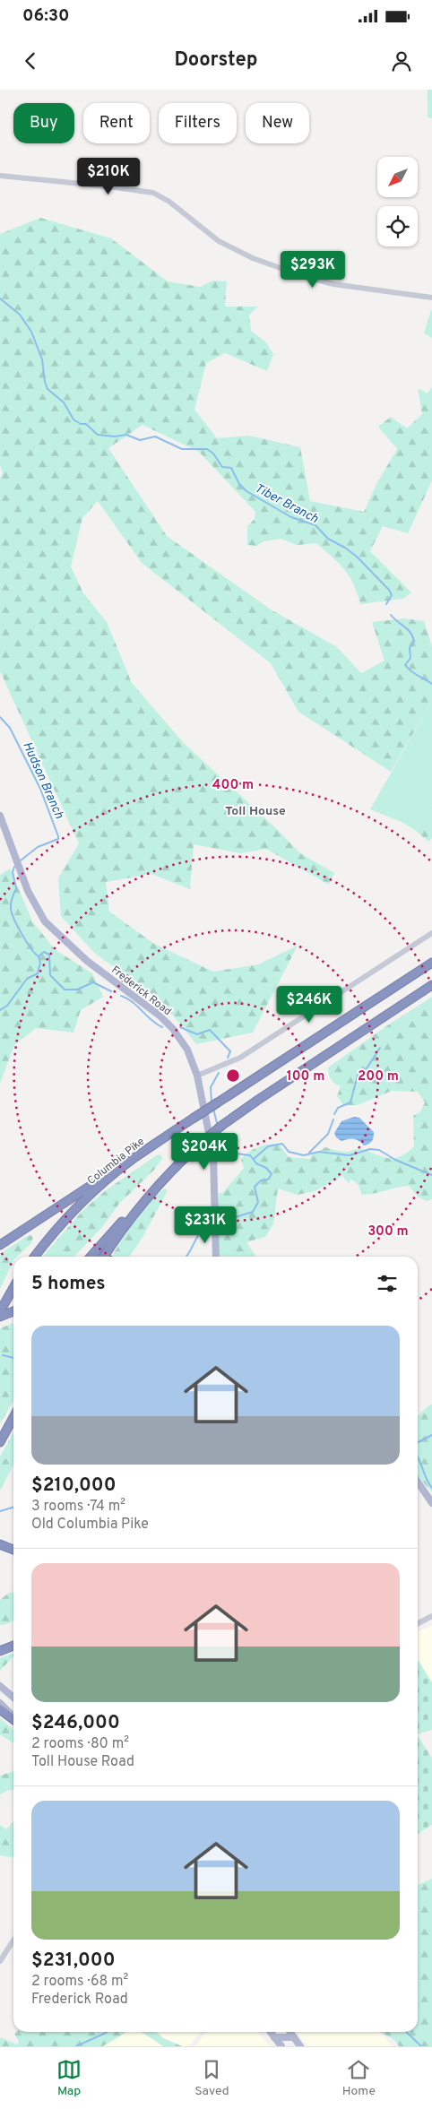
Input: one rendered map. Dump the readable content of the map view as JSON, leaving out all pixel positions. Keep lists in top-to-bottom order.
{
  "streets": {
    "highway": ["Columbia Pike"],
    "main road": ["Frederick Road"]
  },
  "districts": ["Toll House"],
  "water": ["Tiber Branch", "Hudson Branch"],
  "north": "bottom left",
  "page": {
    "status": "06:30",
    "header": "Doorstep",
    "chip": [
      "Buy",
      "Rent",
      "Filters",
      "New"
    ],
    "price": [
      "$210K",
      "$293K",
      "$246K",
      "$204K",
      "$231K"
    ],
    "heading": "5 homes",
    "list": [
      {
        "name": "$210,000",
        "note": "3 rooms · 74 m² · Old Columbia Pike"
      },
      {
        "name": "$246,000",
        "note": "2 rooms · 80 m² · Toll House Road"
      },
      {
        "name": "$231,000",
        "note": "2 rooms · 68 m² · Frederick Road"
      }
    ],
    "tabs": ["Map", "Saved", "Home"]
  },
  "rings": [
    "400 m",
    "100 m",
    "200 m",
    "300 m"
  ]
}
